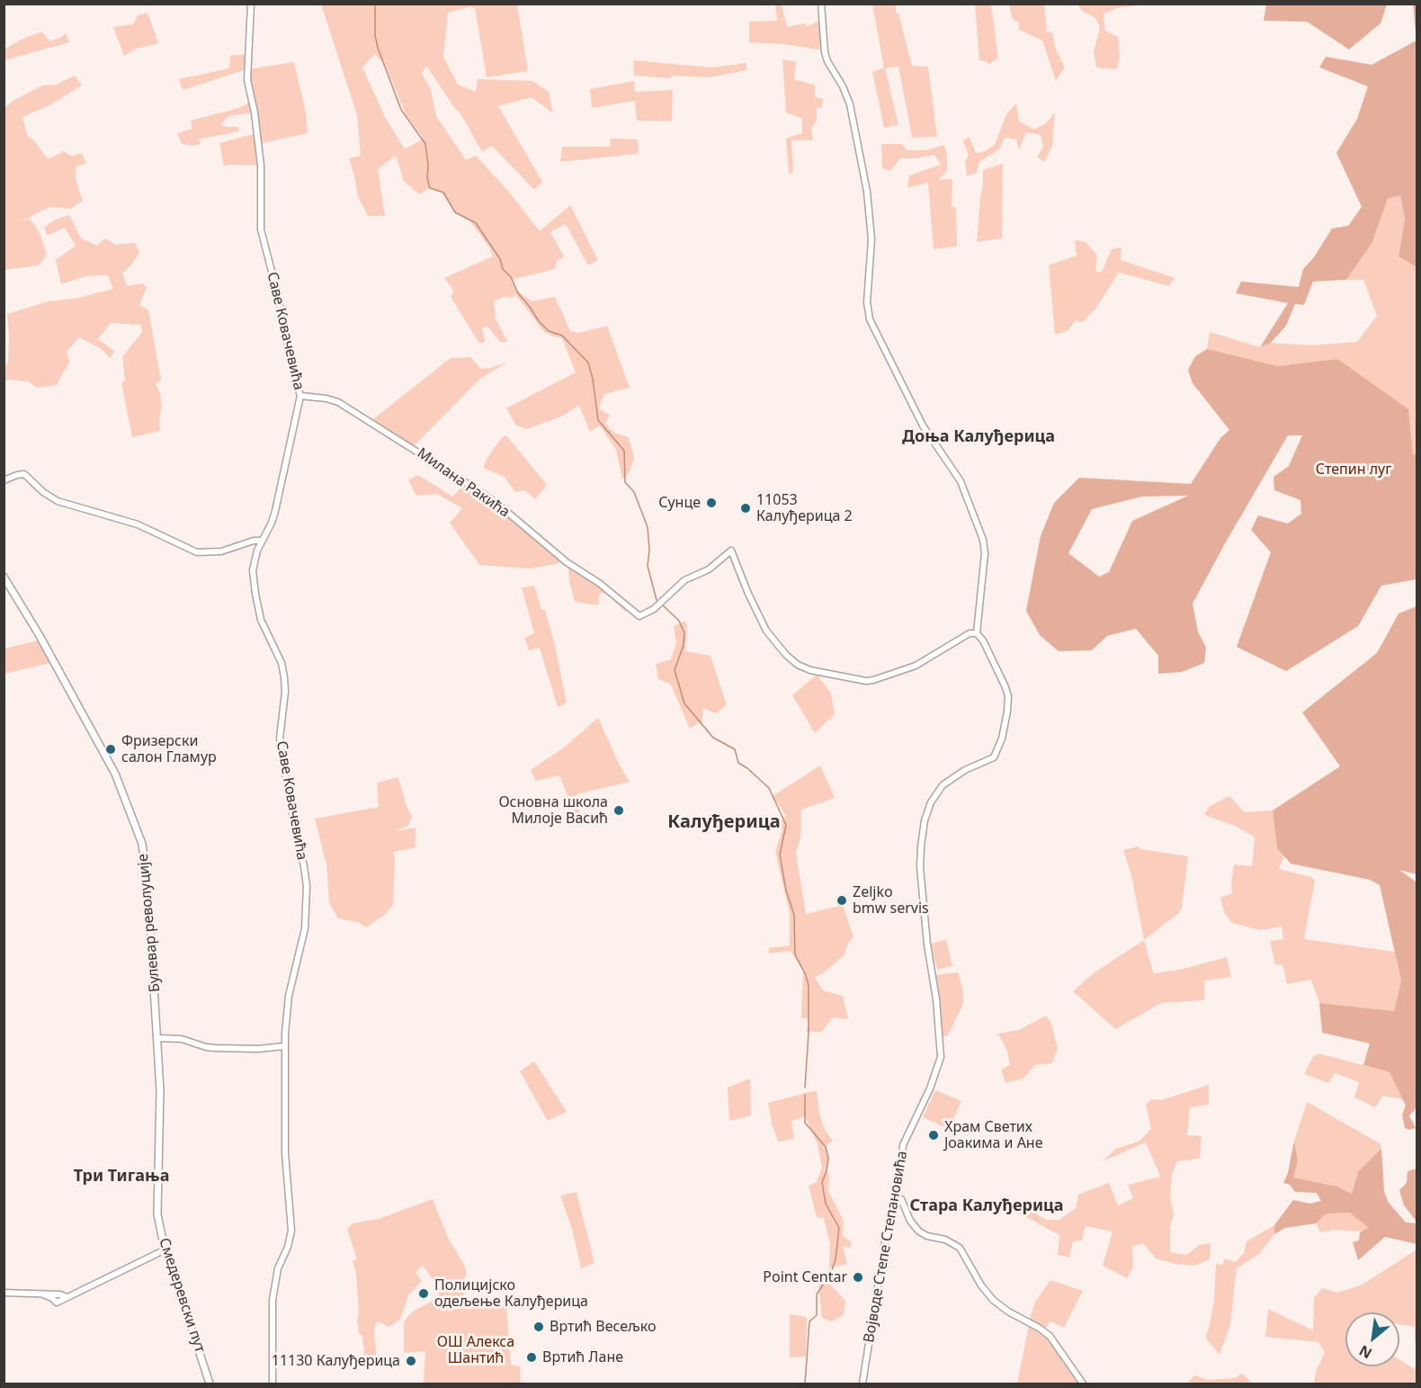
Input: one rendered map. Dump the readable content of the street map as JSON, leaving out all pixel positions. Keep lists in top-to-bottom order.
{
  "streets": {
    "main road": ["Булевар револуције", "Смедеревски пут"],
    "street": ["Саве Ковачевића", "Милана Ракића", "Војводе Степе Степановића"]
  },
  "crossings": [
    ["Саве Ковачевића", "Милана Ракића"],
    ["Милана Ракића", "Војводе Степе Степановића"],
    ["Булевар револуције", "Смедеревски пут"]
  ],
  "districts": [
    "Доња Калуђерица",
    "Калуђерица",
    "Три Тигања",
    "Стара Калуђерица"
  ],
  "parks": ["Степин луг", "ОШ Алекса Шантић"],
  "places": [
    "Сунце",
    "11053 Калуђерица 2",
    "Фризерски салон Гламур",
    "Основна школа Милоје Васић",
    "Zeljko bmw servis",
    "Храм Светих Јоакима и Ане",
    "Point Centar",
    "Полицијско одељење Калуђерица",
    "Вртић Весељко",
    "Вртић Лане",
    "11130 Калуђерица"
  ],
  "north": "bottom left"
}
